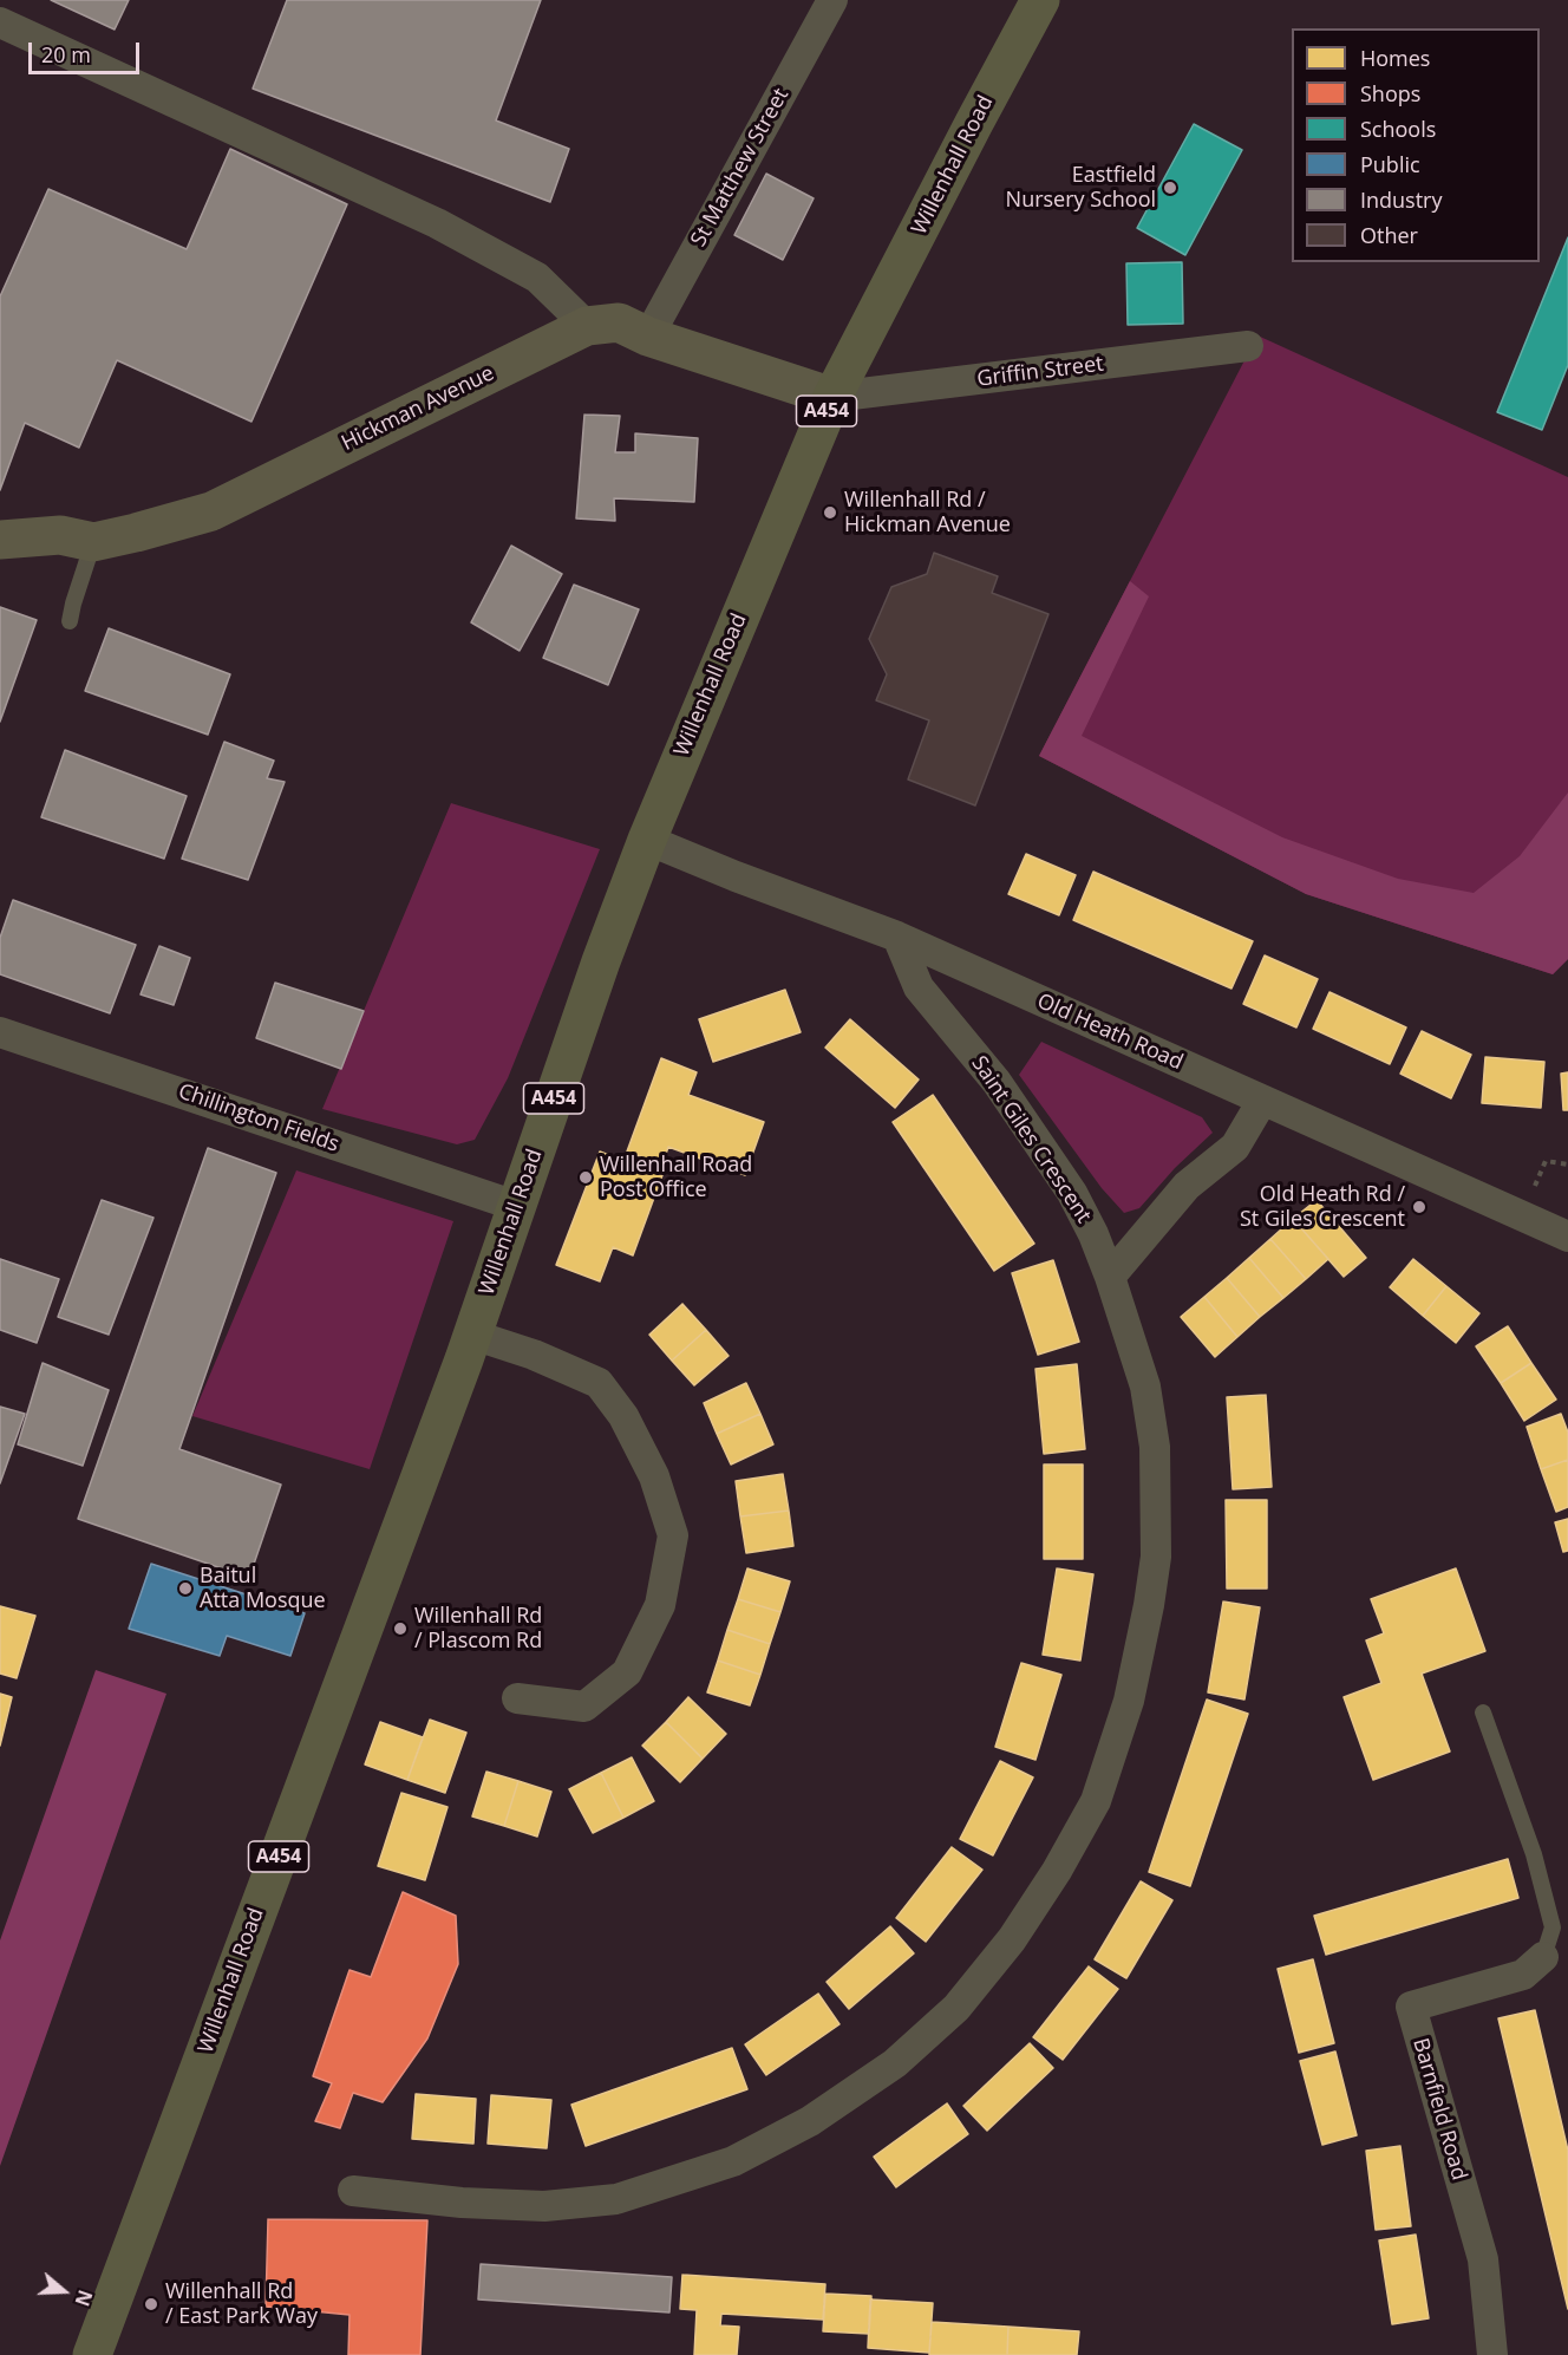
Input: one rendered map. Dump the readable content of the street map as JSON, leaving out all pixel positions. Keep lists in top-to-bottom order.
{
  "streets": {
    "highway": ["Willenhall Road", "A454"],
    "street": [
      "St Matthew Street",
      "Griffin Street",
      "Hickman Avenue",
      "Old Heath Road",
      "Chillington Fields",
      "Saint Giles Crescent",
      "Barnfield Road"
    ]
  },
  "crossings": [
    ["Willenhall Road", "Griffin Street"],
    ["Willenhall Road", "Hickman Avenue"],
    ["Willenhall Road", "Old Heath Road"],
    ["Willenhall Road", "Chillington Fields"],
    ["St Matthew Street", "Hickman Avenue"],
    ["Griffin Street", "Hickman Avenue"],
    ["Old Heath Road", "Saint Giles Crescent"]
  ],
  "places": [
    "Eastfield Nursery School",
    "Willenhall Rd / Hickman Avenue",
    "Willenhall Road Post Office",
    "Old Heath Rd / St Giles Crescent",
    "Baitul Atta Mosque",
    "Willenhall Rd / Plascom Rd",
    "Willenhall Rd / East Park Way"
  ],
  "legend": [
    "Homes",
    "Shops",
    "Schools",
    "Public",
    "Industry",
    "Other"
  ],
  "scale_bar": "20 m",
  "north": "right"
}
